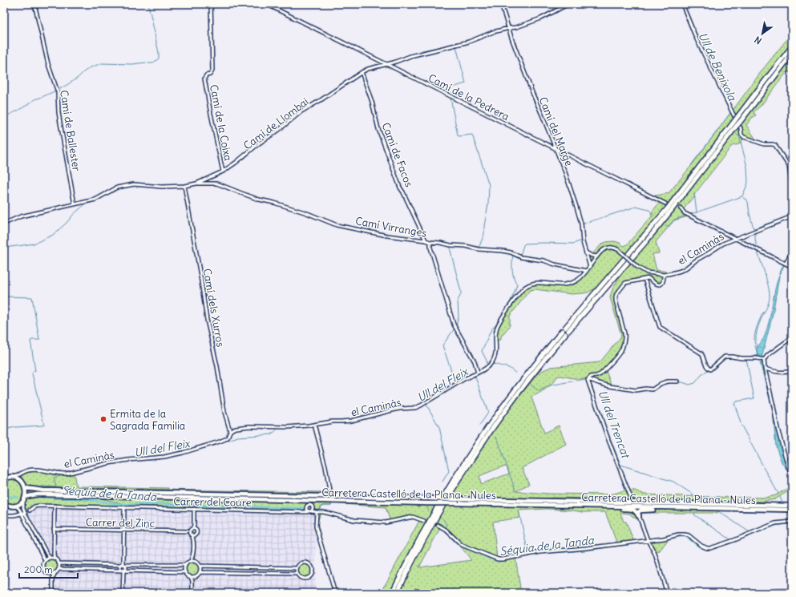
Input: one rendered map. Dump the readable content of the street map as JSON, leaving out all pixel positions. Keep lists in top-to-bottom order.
{
  "streets": {
    "main road": ["Carretera Castelló de la Plana - Nules"],
    "street": [
      "Camí de la Pedrera",
      "Camí de la Coixa",
      "Camí de Llombai",
      "Camí de Ballester",
      "Camí del Marge",
      "Camí de Facos",
      "Camí Virranges",
      "el Caminàs",
      "Camí dels Xurros",
      "Carrer del Coure",
      "Carrer del Zinc"
    ]
  },
  "crossings": [
    ["Camí de la Pedrera", "Camí de Llombai"],
    ["Camí de la Pedrera", "Camí del Marge"],
    ["Camí de la Coixa", "Camí de Llombai"],
    ["Camí de Llombai", "Camí de Ballester"],
    ["Camí de Llombai", "Camí del Marge"],
    ["Camí de Llombai", "Camí de Facos"],
    ["Camí de Llombai", "Camí Virranges"],
    ["Camí de Llombai", "Camí dels Xurros"],
    ["Camí del Marge", "el Caminàs"],
    ["Camí de Facos", "Camí Virranges"],
    ["Camí Virranges", "el Caminàs"],
    ["el Caminàs", "Camí dels Xurros"]
  ],
  "water": [
    "Ull de Benixola",
    "Ull del Fleix",
    "Ull del Trencat",
    "Séquia de la Tanda"
  ],
  "places": ["Ermita de la Sagrada Familia"],
  "scale_bar": "200 m",
  "north": "bottom left"
}
